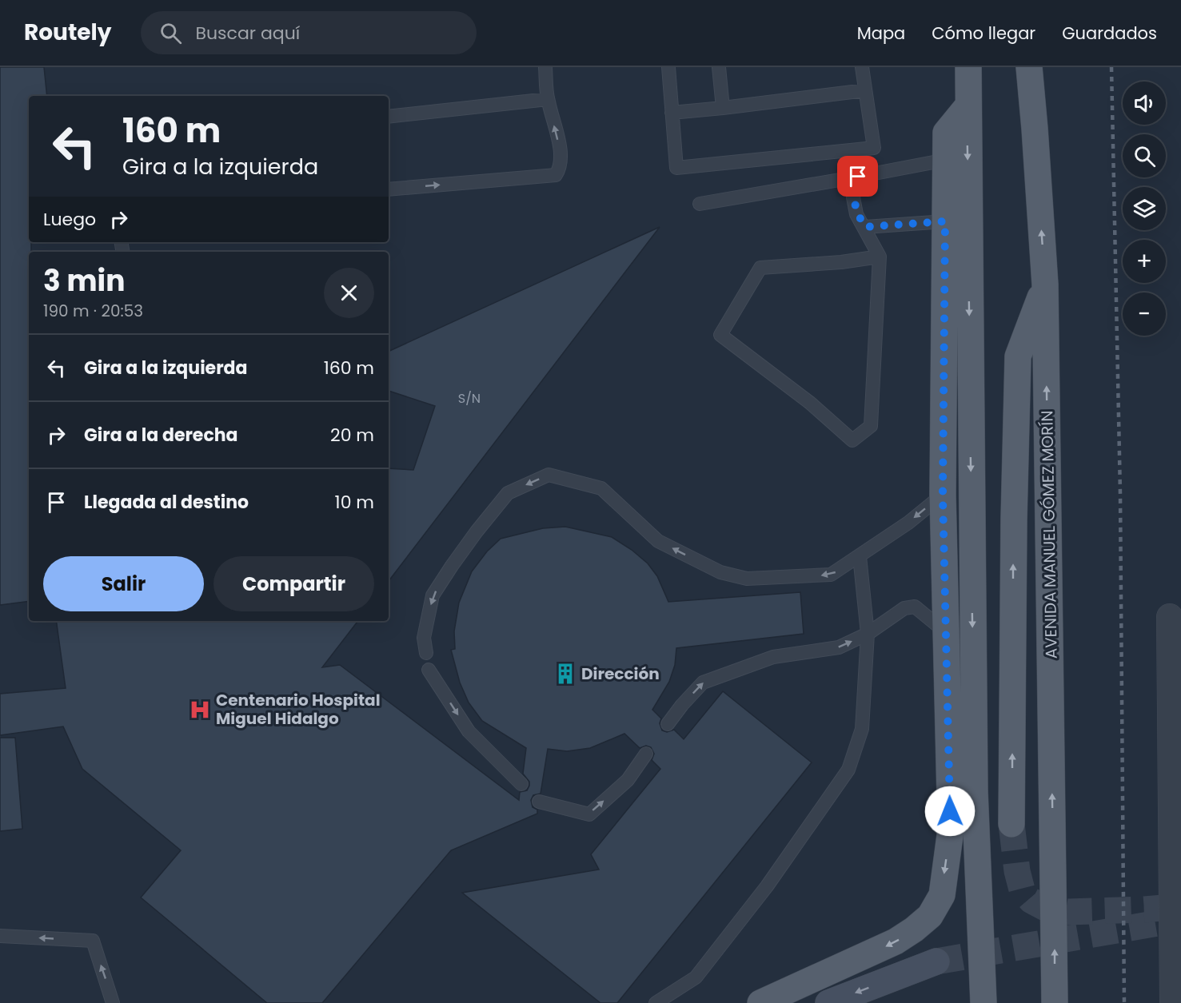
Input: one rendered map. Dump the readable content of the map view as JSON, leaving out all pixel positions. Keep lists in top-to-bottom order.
{
  "streets": {
    "main road": ["AVENIDA MANUEL GÓMEZ MORÍN"]
  },
  "places": {
    "building": ["Dirección"],
    "hospital": ["Centenario Hospital Miguel Hidalgo"]
  },
  "house_numbers": ["S/N"],
  "page": {
    "header": "Routely",
    "search": "Buscar aquí",
    "nav": ["Mapa", "Cómo llegar", "Guardados"],
    "map_buttons": ["+", "−"],
    "turn": ["160 m", "Gira a la izquierda"],
    "then": "Luego",
    "heading": ["3 min", "190 m · 20:53"],
    "list": [
      {
        "name": "Gira a la izquierda",
        "value": "160 m"
      },
      {
        "name": "Gira a la derecha",
        "value": "20 m"
      },
      {
        "name": "Llegada al destino",
        "value": "10 m"
      }
    ],
    "buttons": ["Salir", "Compartir"]
  }
}
